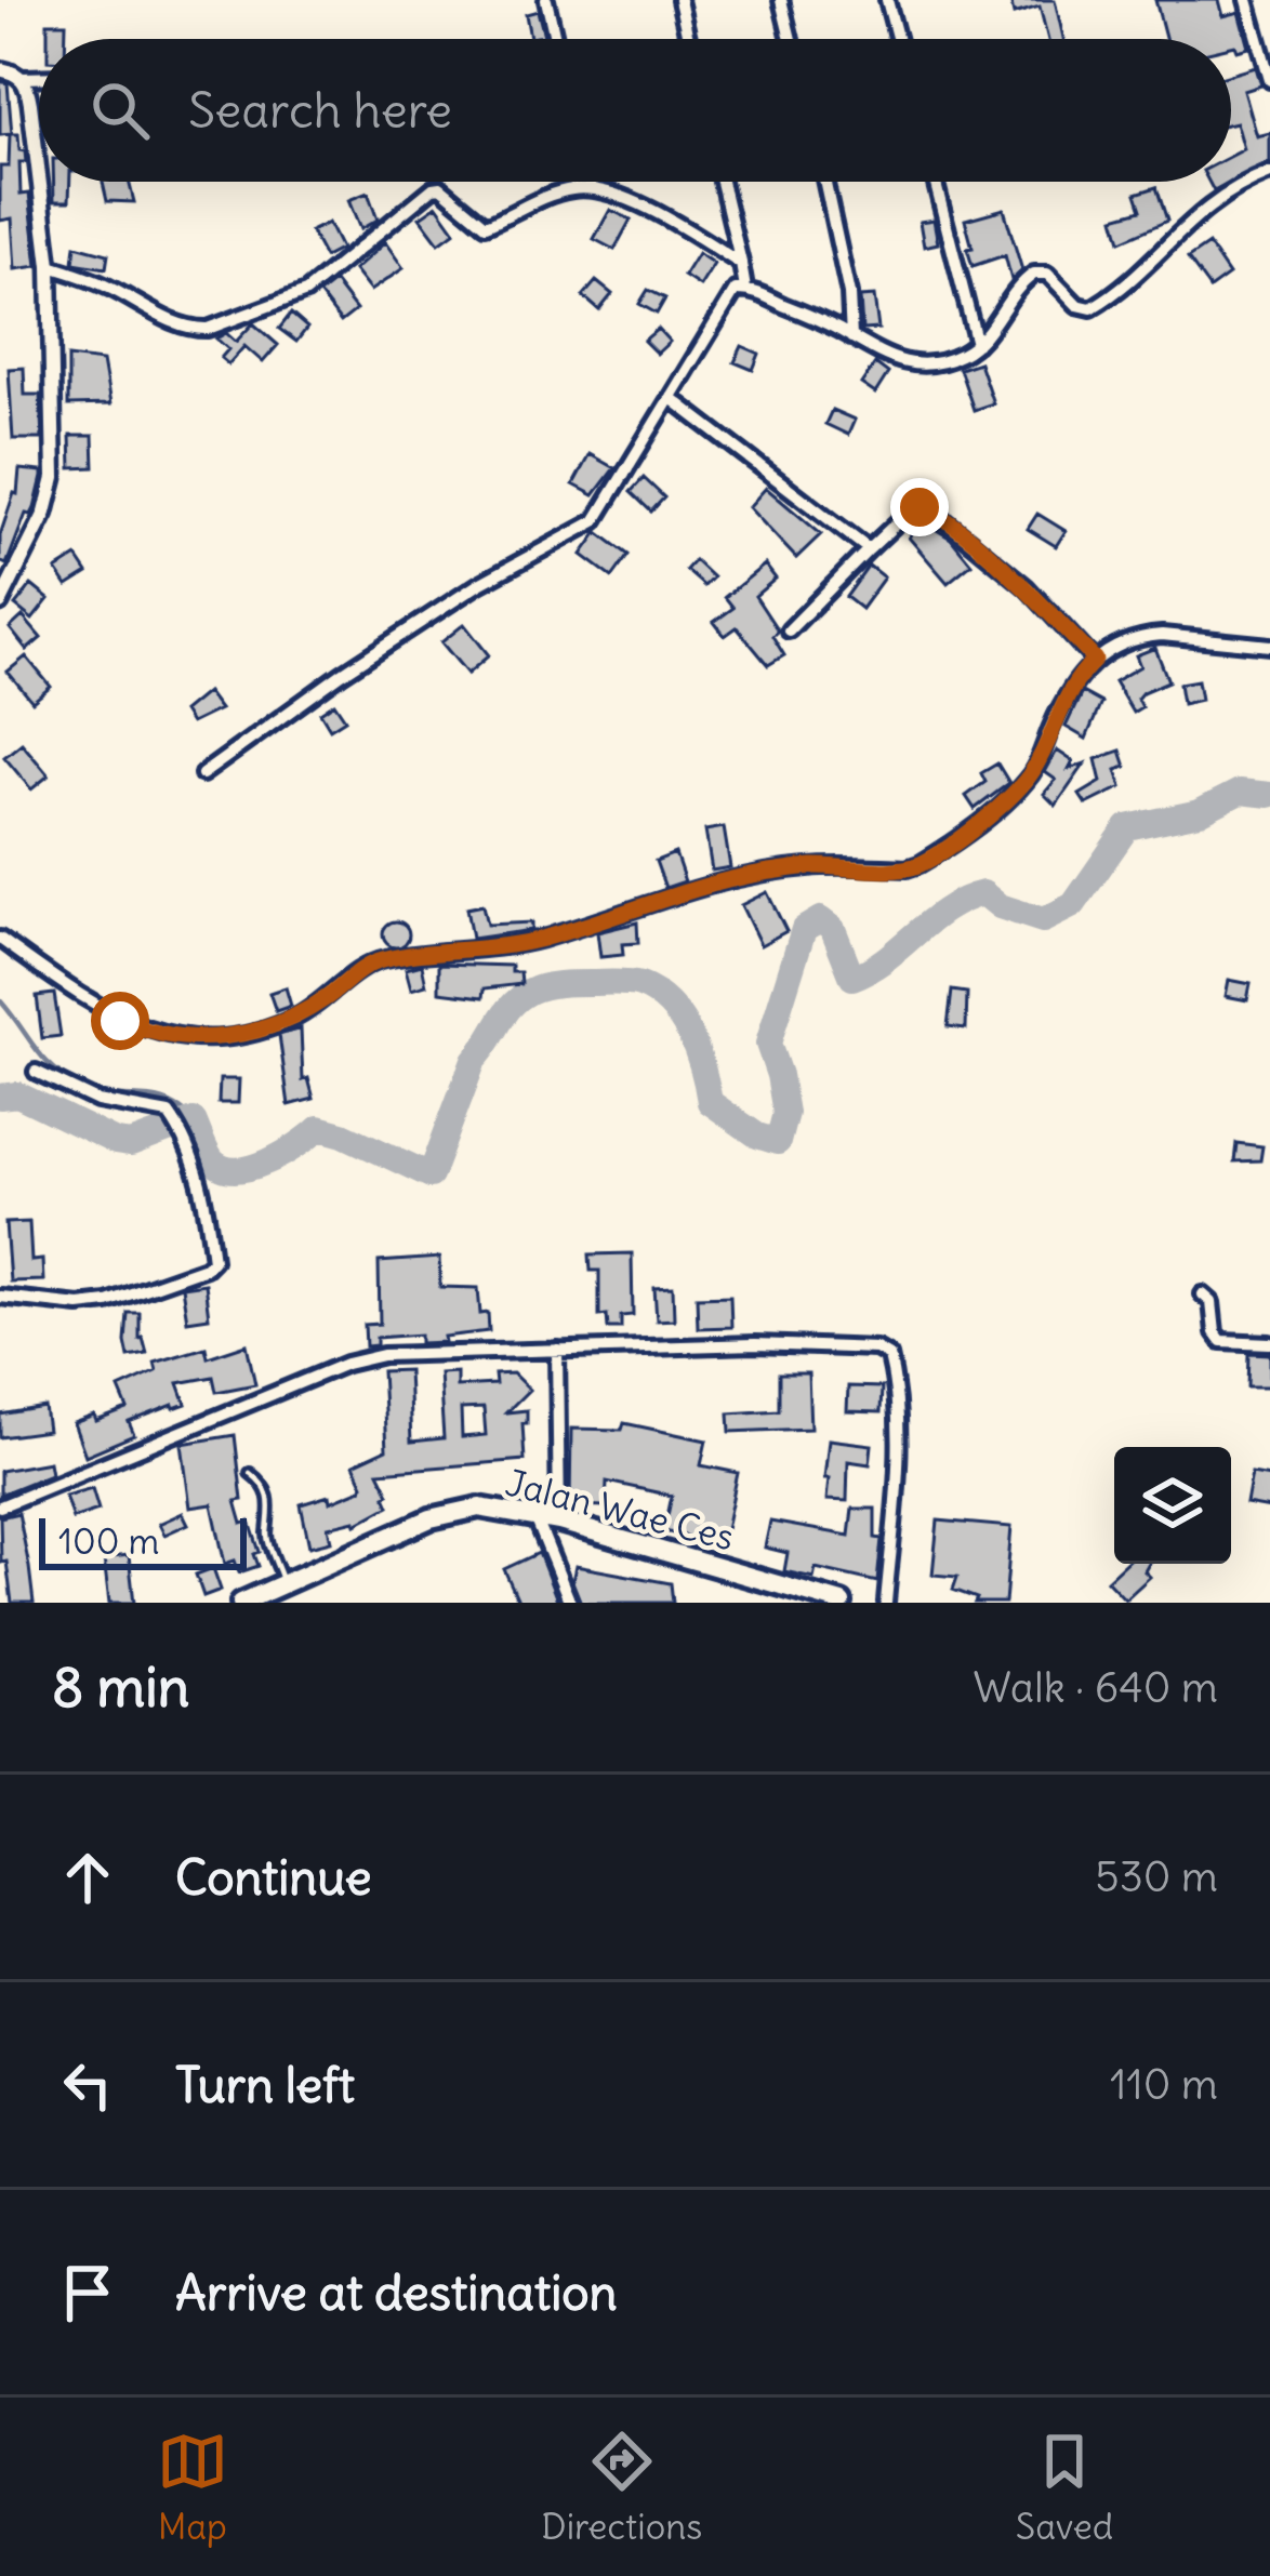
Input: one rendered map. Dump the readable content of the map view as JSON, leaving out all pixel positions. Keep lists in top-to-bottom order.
{
  "streets": {
    "highway": ["Jalan Wae Ces"]
  },
  "scale_bar": "100 m",
  "page": {
    "search": "Search here",
    "scale": "100 m",
    "heading": ["8 min", "Walk · 640 m"],
    "list": [
      ["Continue", "530 m"],
      ["Turn left", "110 m"],
      "Arrive at destination"
    ],
    "nav": ["Map", "Directions", "Saved"]
  }
}
